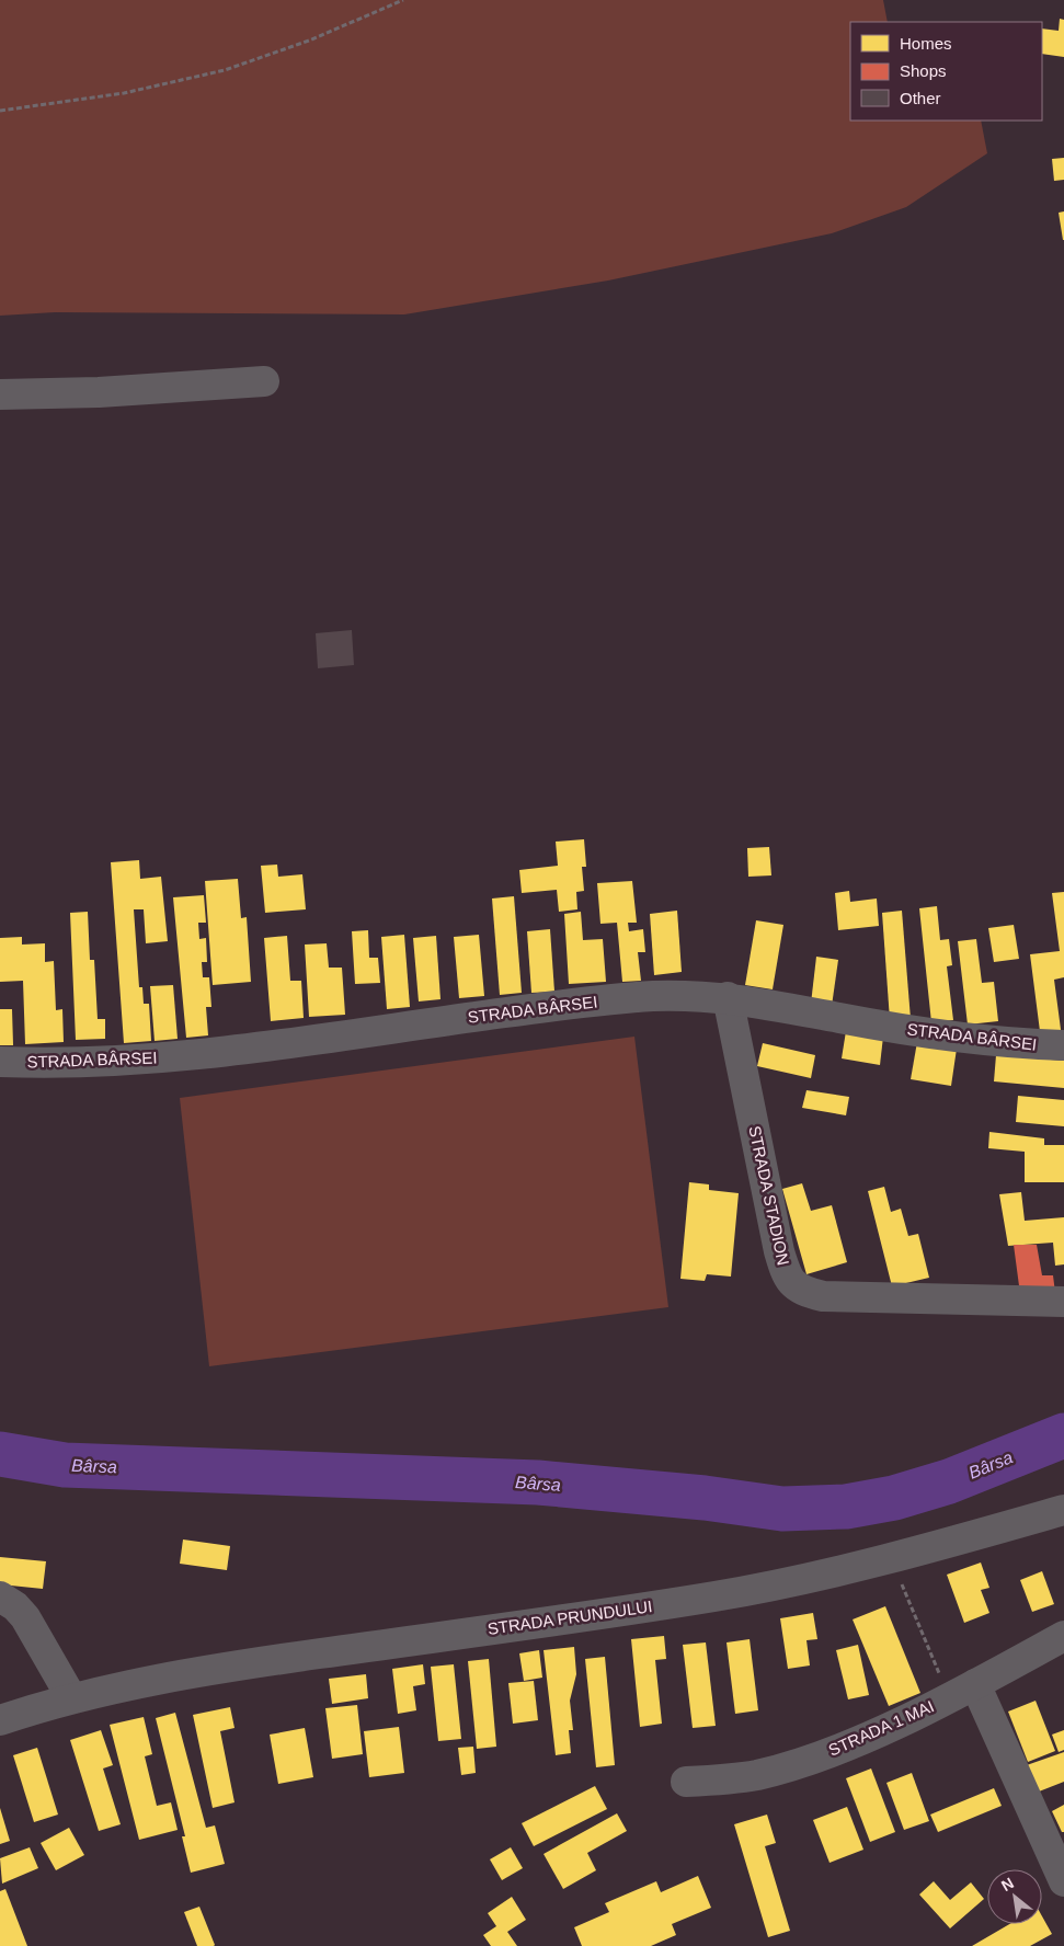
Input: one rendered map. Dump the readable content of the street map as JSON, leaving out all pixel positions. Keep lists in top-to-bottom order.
{
  "streets": {
    "street": [
      "STRADA BÂRSEI",
      "STRADA STADION",
      "STRADA PRUNDULUI",
      "STRADA 1 MAI"
    ]
  },
  "crossings": [
    ["STRADA BÂRSEI", "STRADA STADION"]
  ],
  "water": ["Bârsa"],
  "legend": ["Homes", "Shops", "Other"],
  "north": "top left"
}
